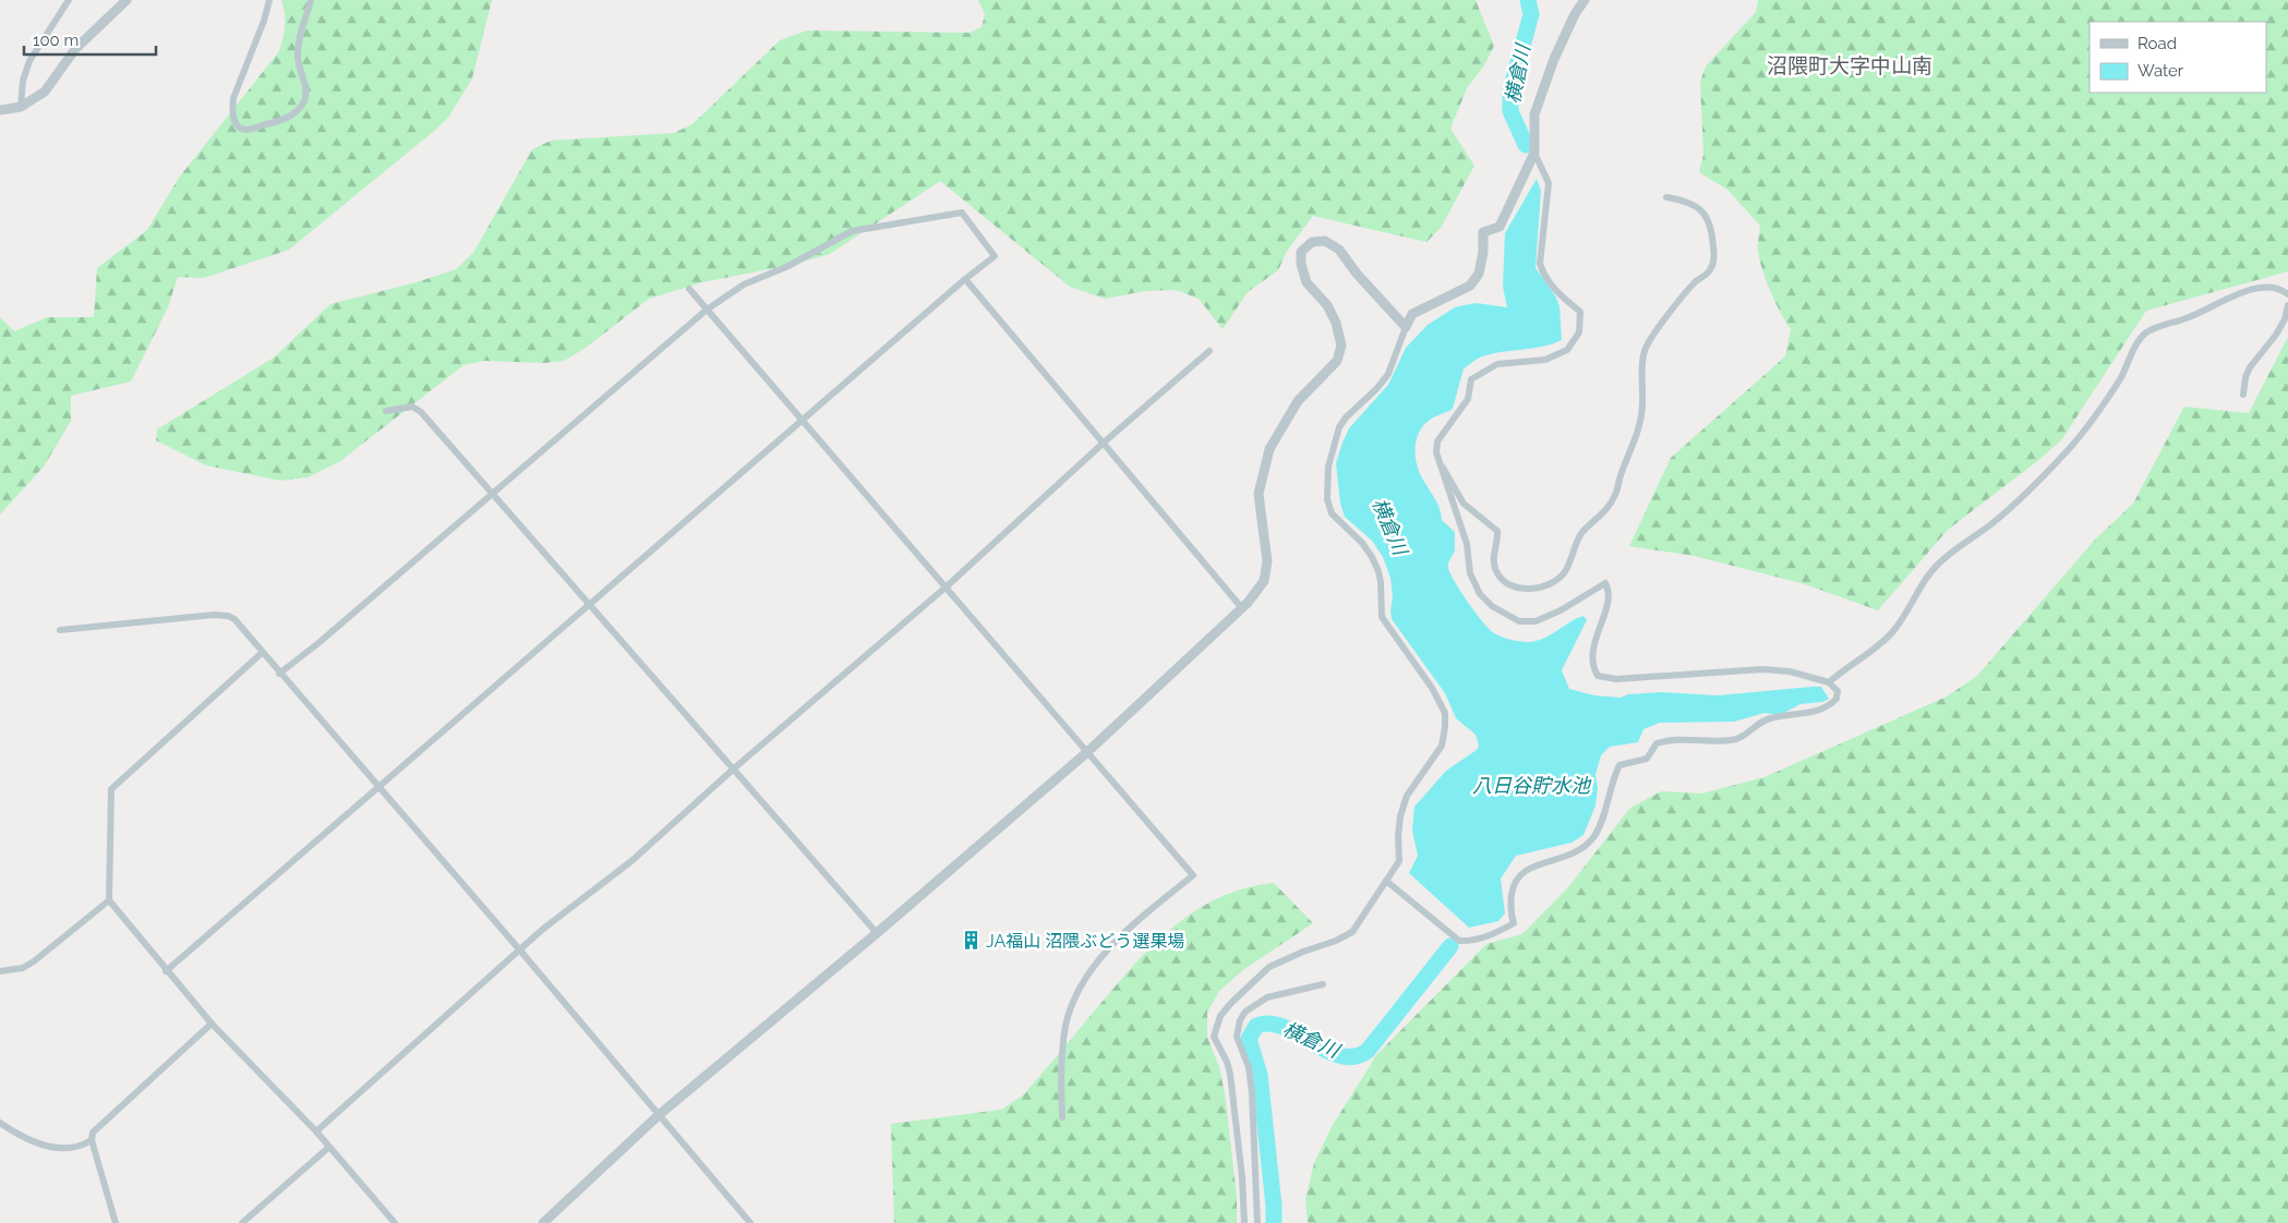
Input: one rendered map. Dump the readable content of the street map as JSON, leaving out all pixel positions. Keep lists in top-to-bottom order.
{
  "districts": ["沼隈町大字中山南"],
  "water": ["横倉川", "八日谷貯水池"],
  "places": {
    "building": ["JA福山 沼隈ぶどう選果場"]
  },
  "legend": ["Road", "Water"],
  "scale_bar": "100 m"
}
